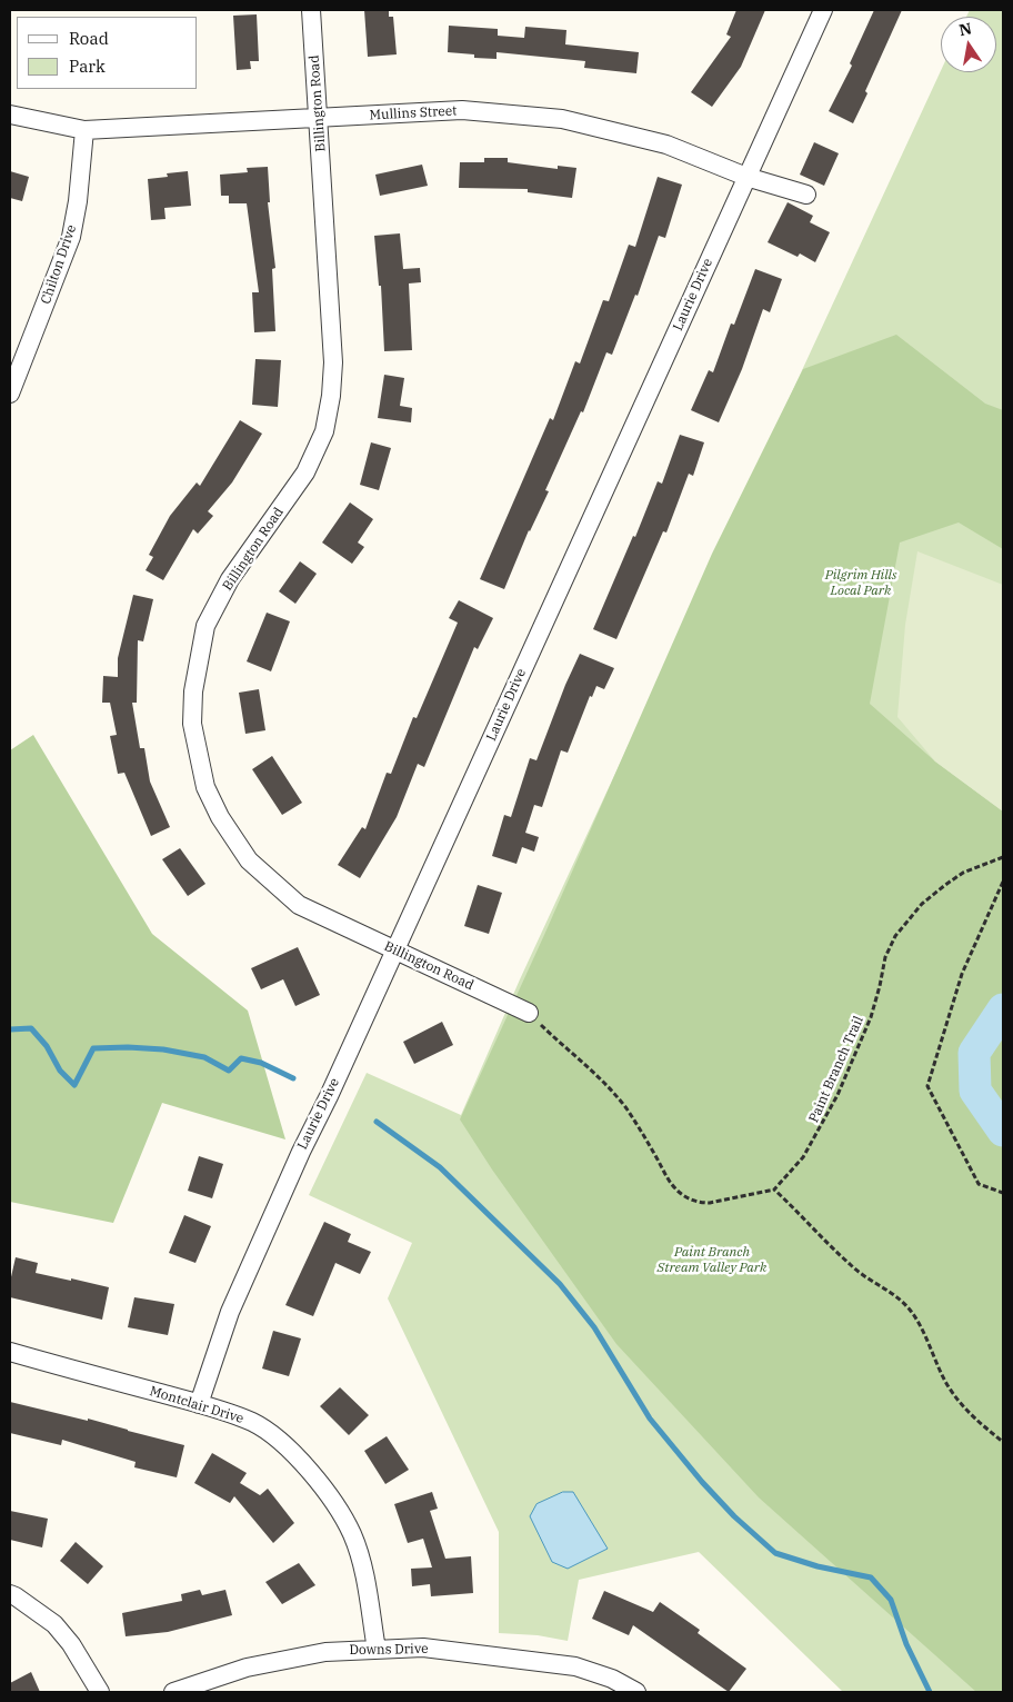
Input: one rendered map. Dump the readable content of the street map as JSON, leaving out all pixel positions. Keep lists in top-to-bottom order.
{
  "streets": {
    "street": [
      "Billington Road",
      "Mullins Street",
      "Chilton Drive",
      "Laurie Drive",
      "Montclair Drive",
      "Downs Drive"
    ],
    "path": ["Paint Branch Trail"]
  },
  "crossings": [
    ["Billington Road", "Mullins Street"],
    ["Billington Road", "Laurie Drive"],
    ["Mullins Street", "Chilton Drive"],
    ["Mullins Street", "Laurie Drive"],
    ["Laurie Drive", "Montclair Drive"],
    ["Montclair Drive", "Downs Drive"]
  ],
  "parks": ["Pilgrim Hills Local Park", "Paint Branch Stream Valley Park"],
  "legend": ["Road", "Park"],
  "north": "top"
}
